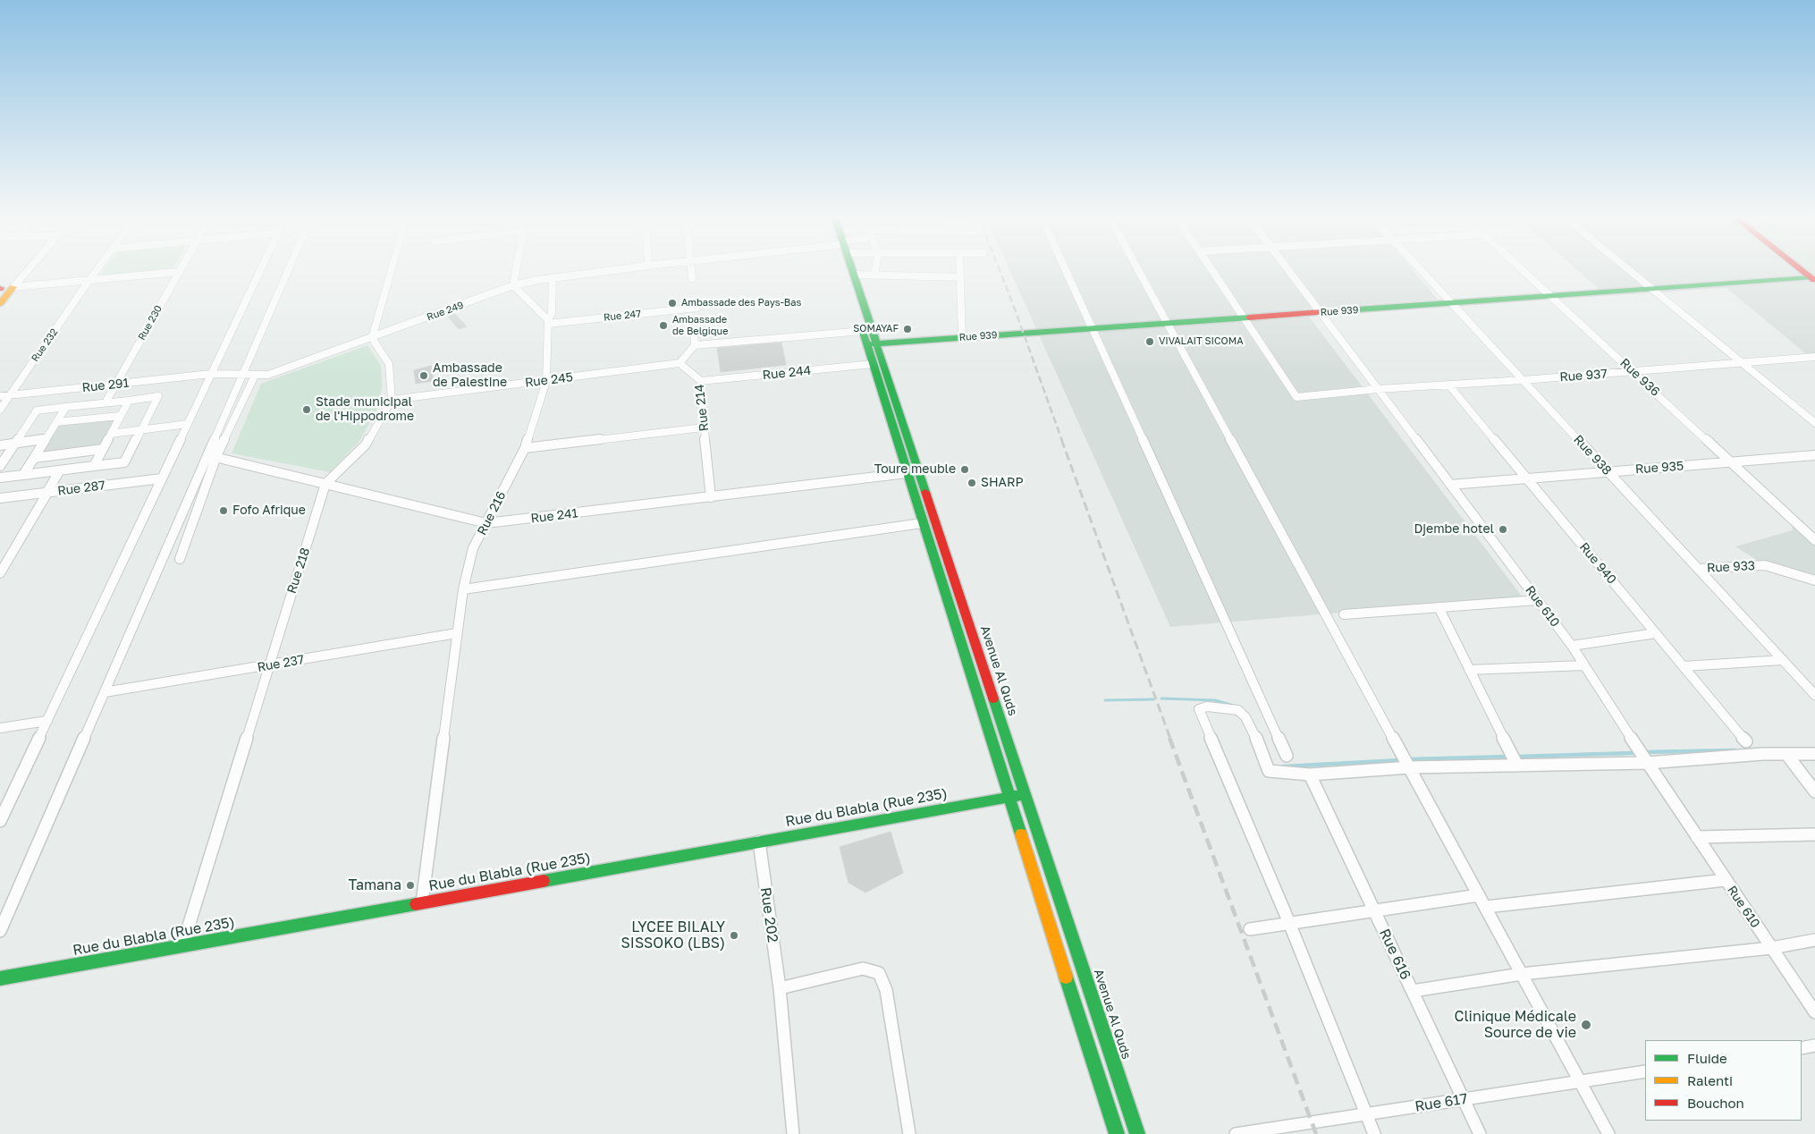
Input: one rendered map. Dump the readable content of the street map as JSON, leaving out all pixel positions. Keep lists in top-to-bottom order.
{
  "streets": {
    "main road": ["Rue 939", "Avenue Al Quds", "Rue du Blabla (Rue 235)"],
    "street": [
      "Rue 249",
      "Rue 247",
      "Rue 230",
      "Rue 232",
      "Rue 244",
      "Rue 937",
      "Rue 936",
      "Rue 245",
      "Rue 291",
      "Rue 214",
      "Rue 938",
      "Rue 935",
      "Rue 287",
      "Rue 216",
      "Rue 241",
      "Rue 940",
      "Rue 933",
      "Rue 218",
      "Rue 610",
      "Rue 237",
      "Rue 202",
      "Rue 616",
      "Rue 617"
    ]
  },
  "crossings": [
    ["Rue 249", "Rue 291"],
    ["Rue 249", "Rue 216"],
    ["Rue 939", "Rue 937"],
    ["Rue 939", "Rue 936"],
    ["Rue 939", "Rue 938"],
    ["Rue 939", "Rue 610"],
    ["Rue 939", "Avenue Al Quds"],
    ["Rue 247", "Rue 216"],
    ["Rue 230", "Rue 291"],
    ["Rue 232", "Rue 291"],
    ["Rue 244", "Rue 214"],
    ["Rue 244", "Avenue Al Quds"],
    ["Rue 937", "Rue 936"],
    ["Rue 937", "Rue 938"],
    ["Rue 937", "Rue 940"],
    ["Rue 937", "Rue 610"],
    ["Rue 936", "Rue 935"],
    ["Rue 245", "Rue 214"],
    ["Rue 245", "Rue 216"],
    ["Rue 245", "Rue 218"],
    ["Rue 214", "Rue 241"],
    ["Rue 938", "Rue 935"],
    ["Rue 938", "Rue 933"],
    ["Rue 935", "Rue 940"],
    ["Rue 935", "Rue 610"],
    ["Rue 216", "Rue 241"],
    ["Rue 216", "Rue 237"],
    ["Rue 216", "Rue du Blabla (Rue 235)"],
    ["Rue 241", "Rue 218"],
    ["Rue 241", "Avenue Al Quds"],
    ["Rue 218", "Rue 237"],
    ["Rue 218", "Rue du Blabla (Rue 235)"],
    ["Avenue Al Quds", "Rue du Blabla (Rue 235)"],
    ["Rue du Blabla (Rue 235)", "Rue 202"],
    ["Rue 616", "Rue 617"]
  ],
  "places": [
    "Ambassade des Pays-Bas",
    "Ambassade de Belgique",
    "SOMAYAF",
    "VIVALAIT SICOMA",
    "Ambassade de Palestine",
    "Stade municipal de l'Hippodrome",
    "Toure meuble",
    "SHARP",
    "Fofo Afrique",
    "Djembe hotel",
    "Tamana",
    "LYCEE BILALY SISSOKO (LBS)",
    "Clinique Médicale Source de vie"
  ],
  "legend": ["Fluide", "Ralenti", "Bouchon"]
}
